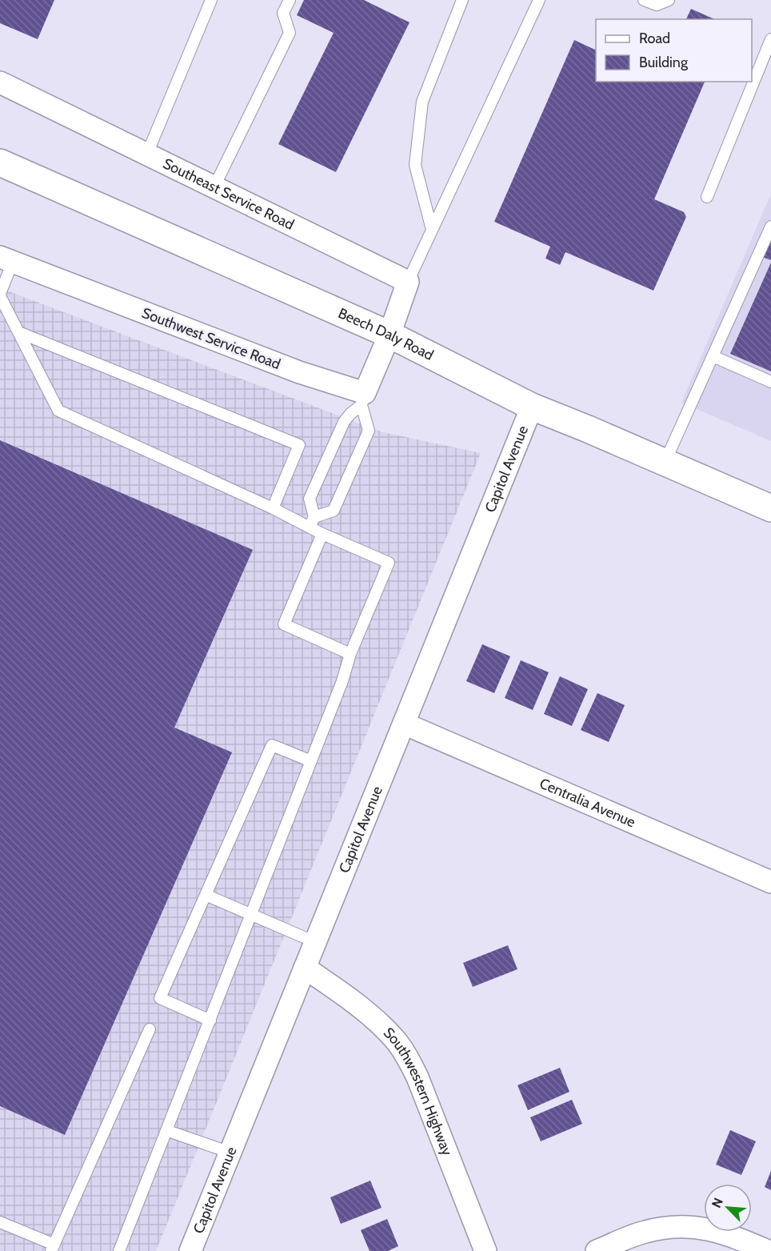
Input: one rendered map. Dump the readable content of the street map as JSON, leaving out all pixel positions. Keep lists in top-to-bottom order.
{
  "streets": {
    "main road": ["Beech Daly Road"],
    "street": [
      "Southeast Service Road",
      "Southwest Service Road",
      "Capitol Avenue",
      "Centralia Avenue",
      "Southwestern Highway"
    ]
  },
  "crossings": [
    ["Beech Daly Road", "Capitol Avenue"],
    ["Capitol Avenue", "Centralia Avenue"],
    ["Capitol Avenue", "Southwestern Highway"]
  ],
  "legend": ["Road", "Building"],
  "north": "top left"
}
